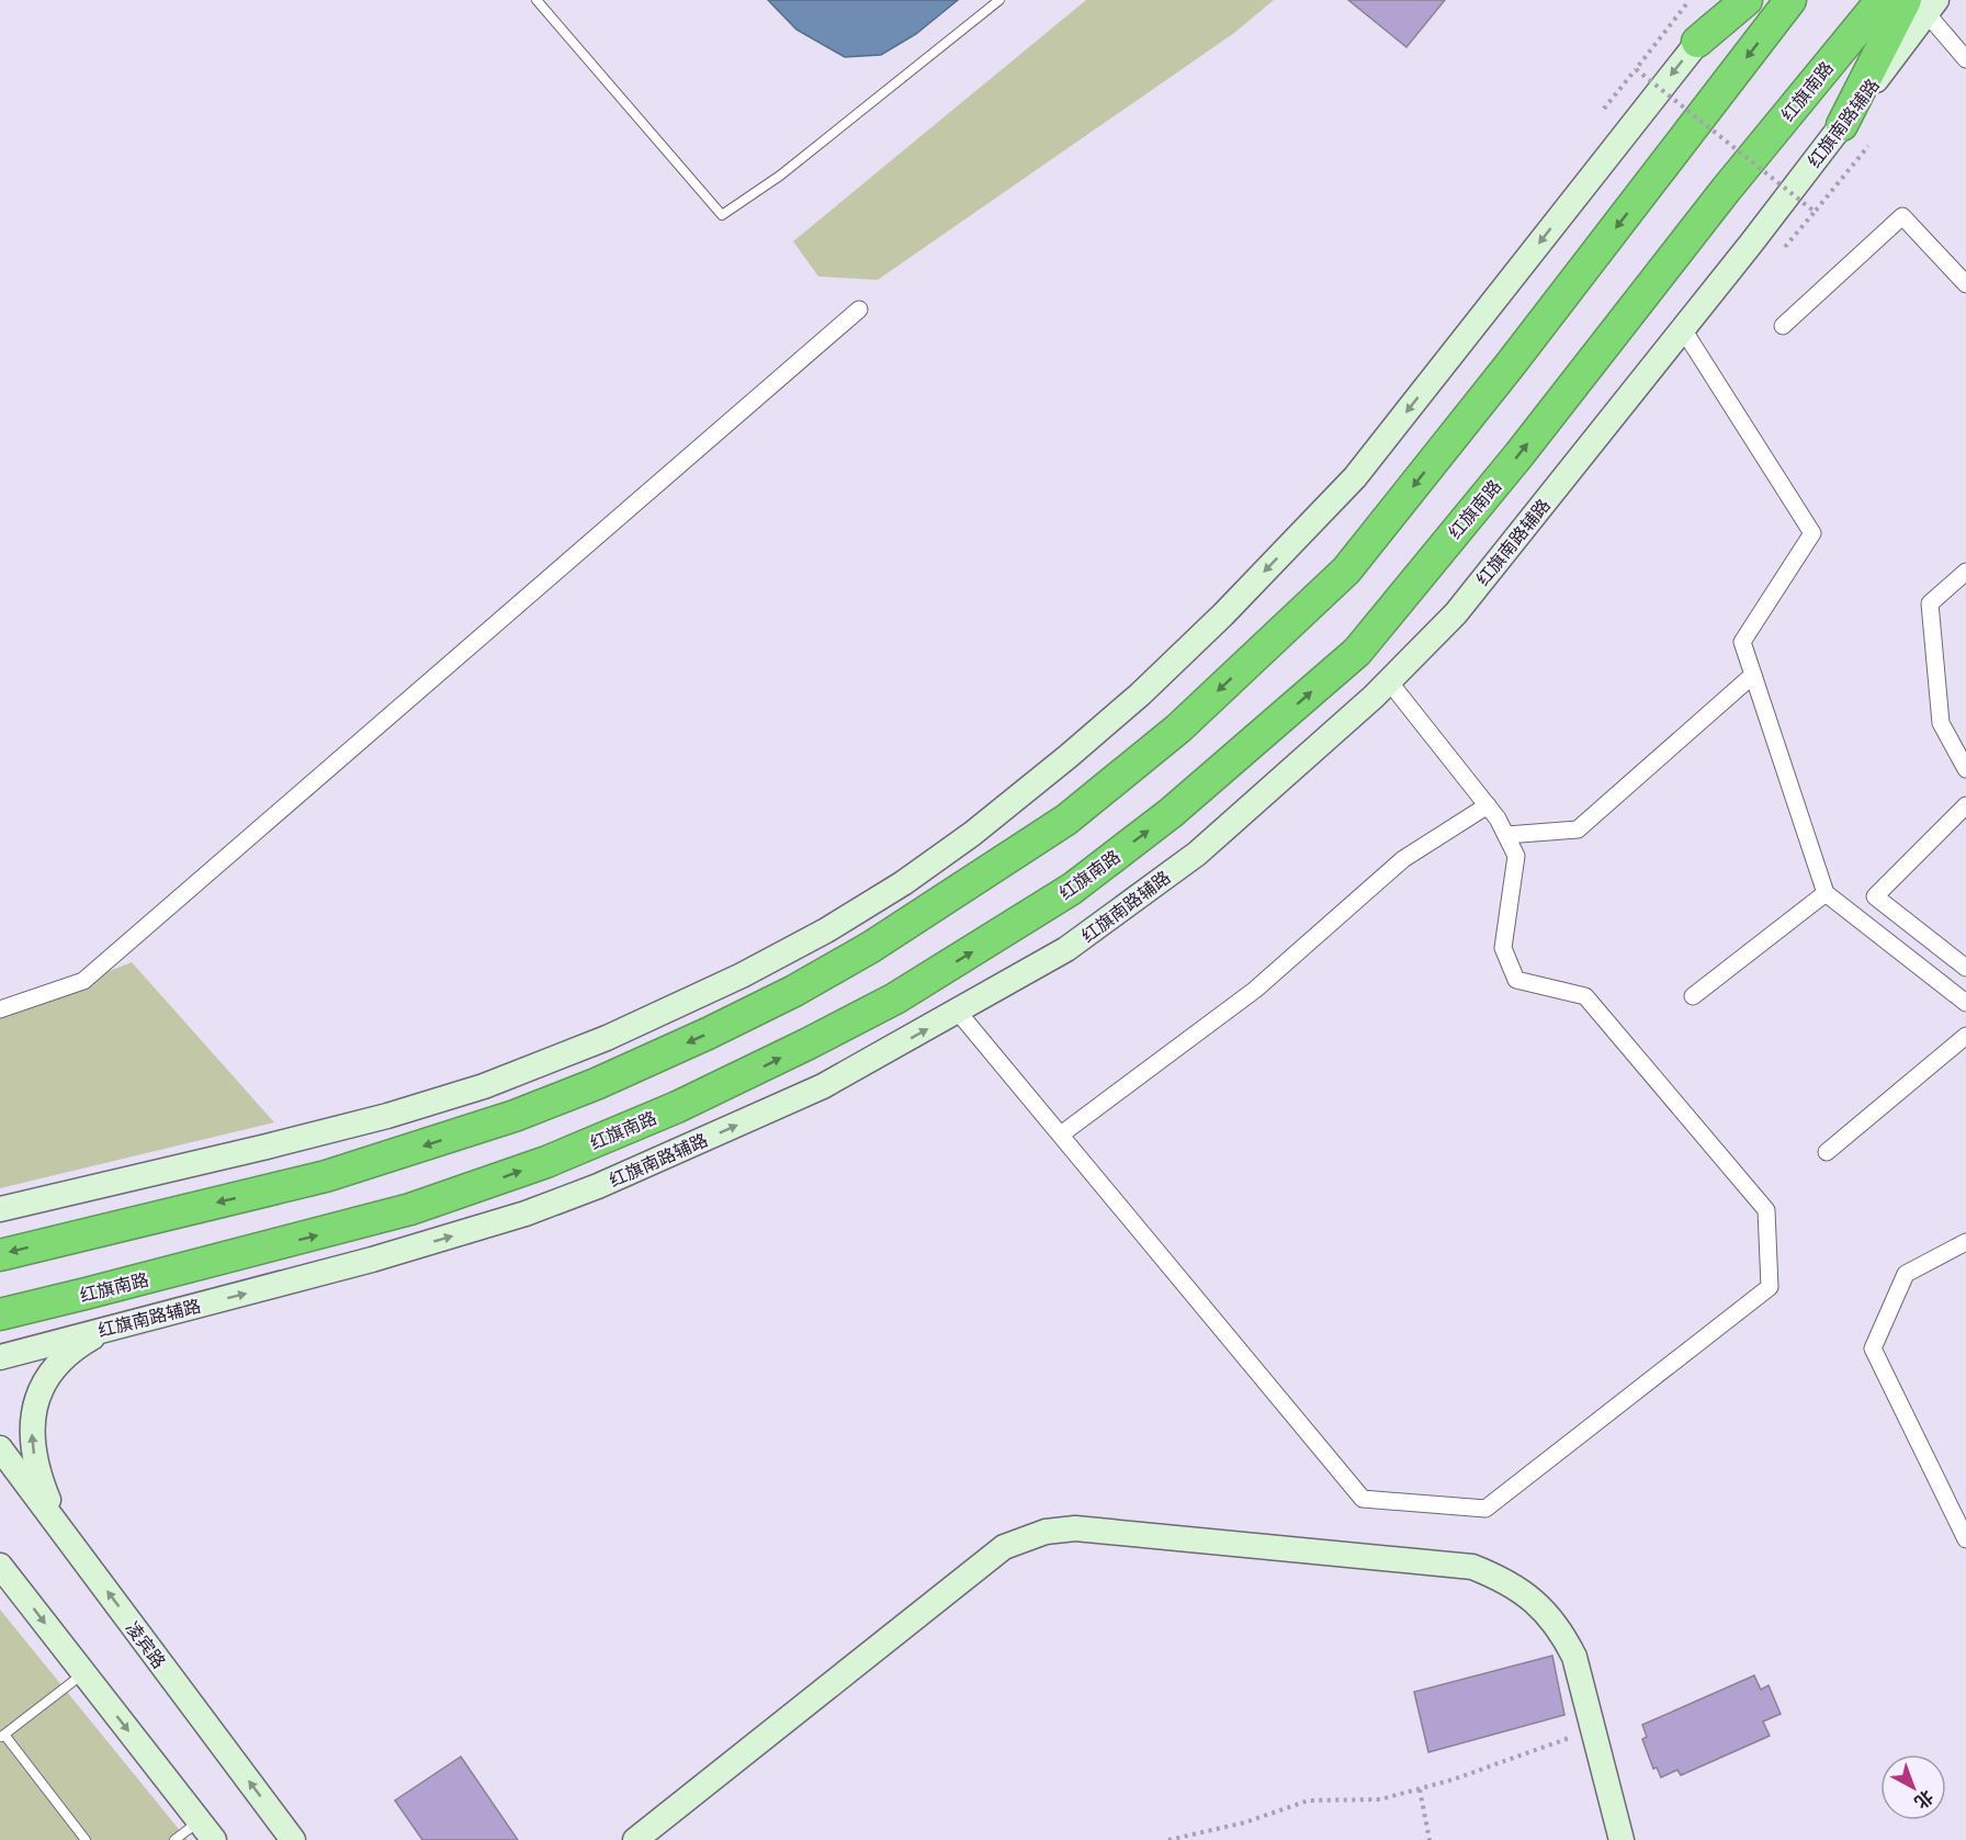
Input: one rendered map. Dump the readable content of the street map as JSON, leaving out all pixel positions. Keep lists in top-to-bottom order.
{
  "streets": {
    "highway": ["红旗南路"],
    "main road": ["红旗南路辅路", "凌宾路"]
  },
  "north": "bottom right"
}
